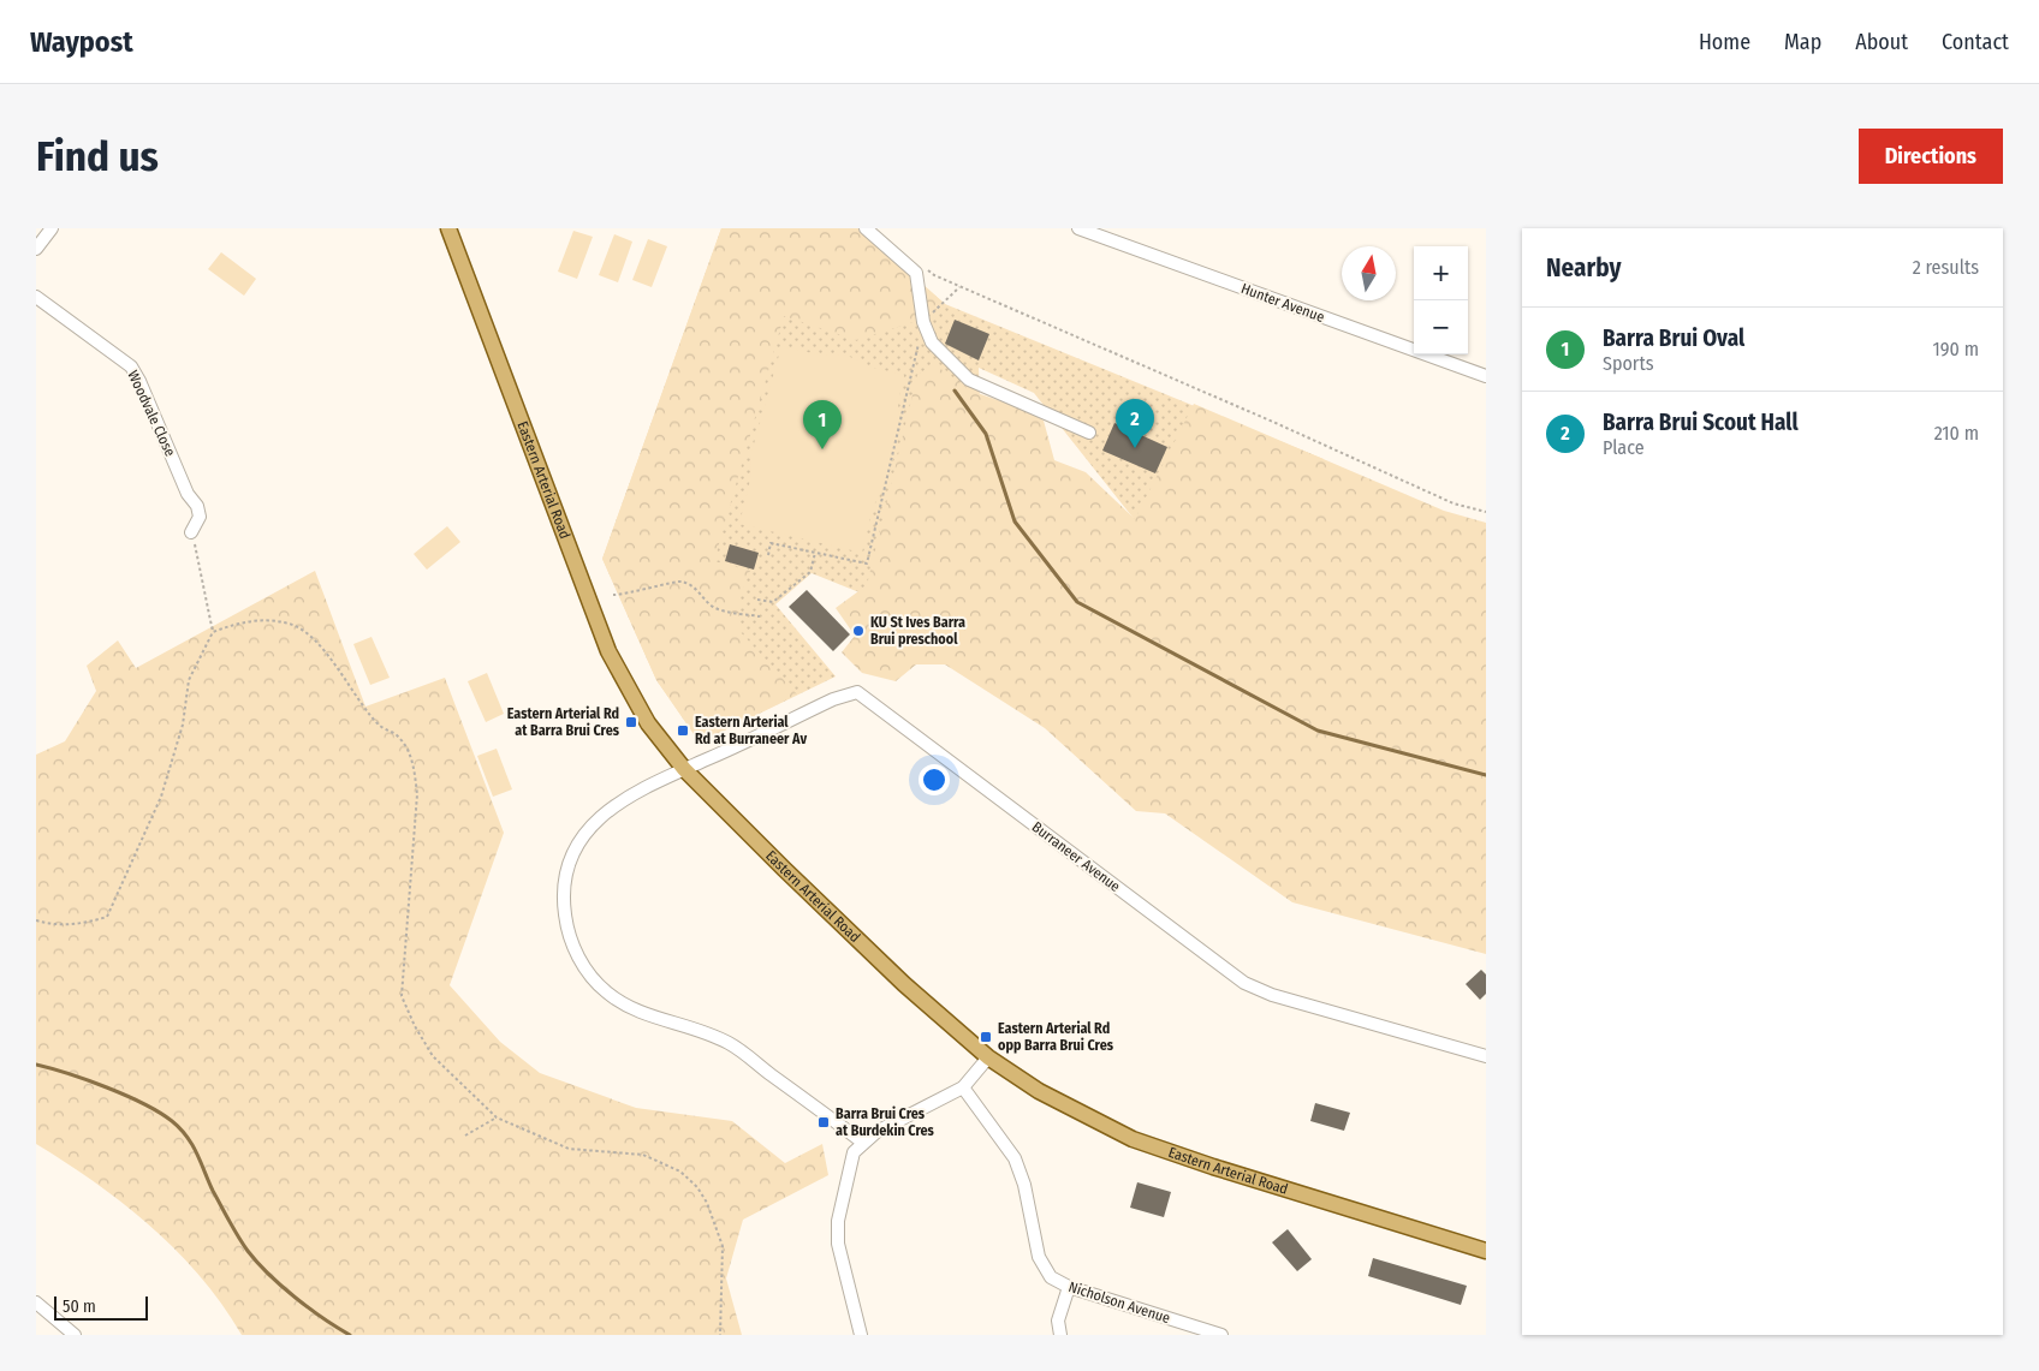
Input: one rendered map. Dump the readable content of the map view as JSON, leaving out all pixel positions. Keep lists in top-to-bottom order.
{
  "streets": {
    "main road": ["Eastern Arterial Road"],
    "street": [
      "Hunter Avenue",
      "Woodvale Close",
      "Burraneer Avenue",
      "Nicholson Avenue"
    ]
  },
  "crossings": [
    ["Eastern Arterial Road", "Burraneer Avenue"]
  ],
  "places": {
    "other": ["KU St Ives Barra Brui preschool"],
    "transit": [
      "Eastern Arterial Rd at Barra Brui Cres",
      "Eastern Arterial Rd at Burraneer Av",
      "Eastern Arterial Rd opp Barra Brui Cres",
      "Barra Brui Cres at Burdekin Cres"
    ]
  },
  "scale_bar": "50 m",
  "north": "top",
  "page": {
    "header": "Waypost",
    "nav": [
      "Home",
      "Map",
      "About",
      "Contact"
    ],
    "buttons": "Directions",
    "title": "Find us",
    "heading": ["Nearby", "2 results"],
    "map_buttons": ["+", "−"],
    "list": [
      {
        "mark": "1",
        "name": "Barra Brui Oval",
        "note": "Sports",
        "value": "190 m"
      },
      {
        "mark": "2",
        "name": "Barra Brui Scout Hall",
        "note": "Place",
        "value": "210 m"
      }
    ],
    "pins": ["2", "1"],
    "scale": "50 m"
  }
}
